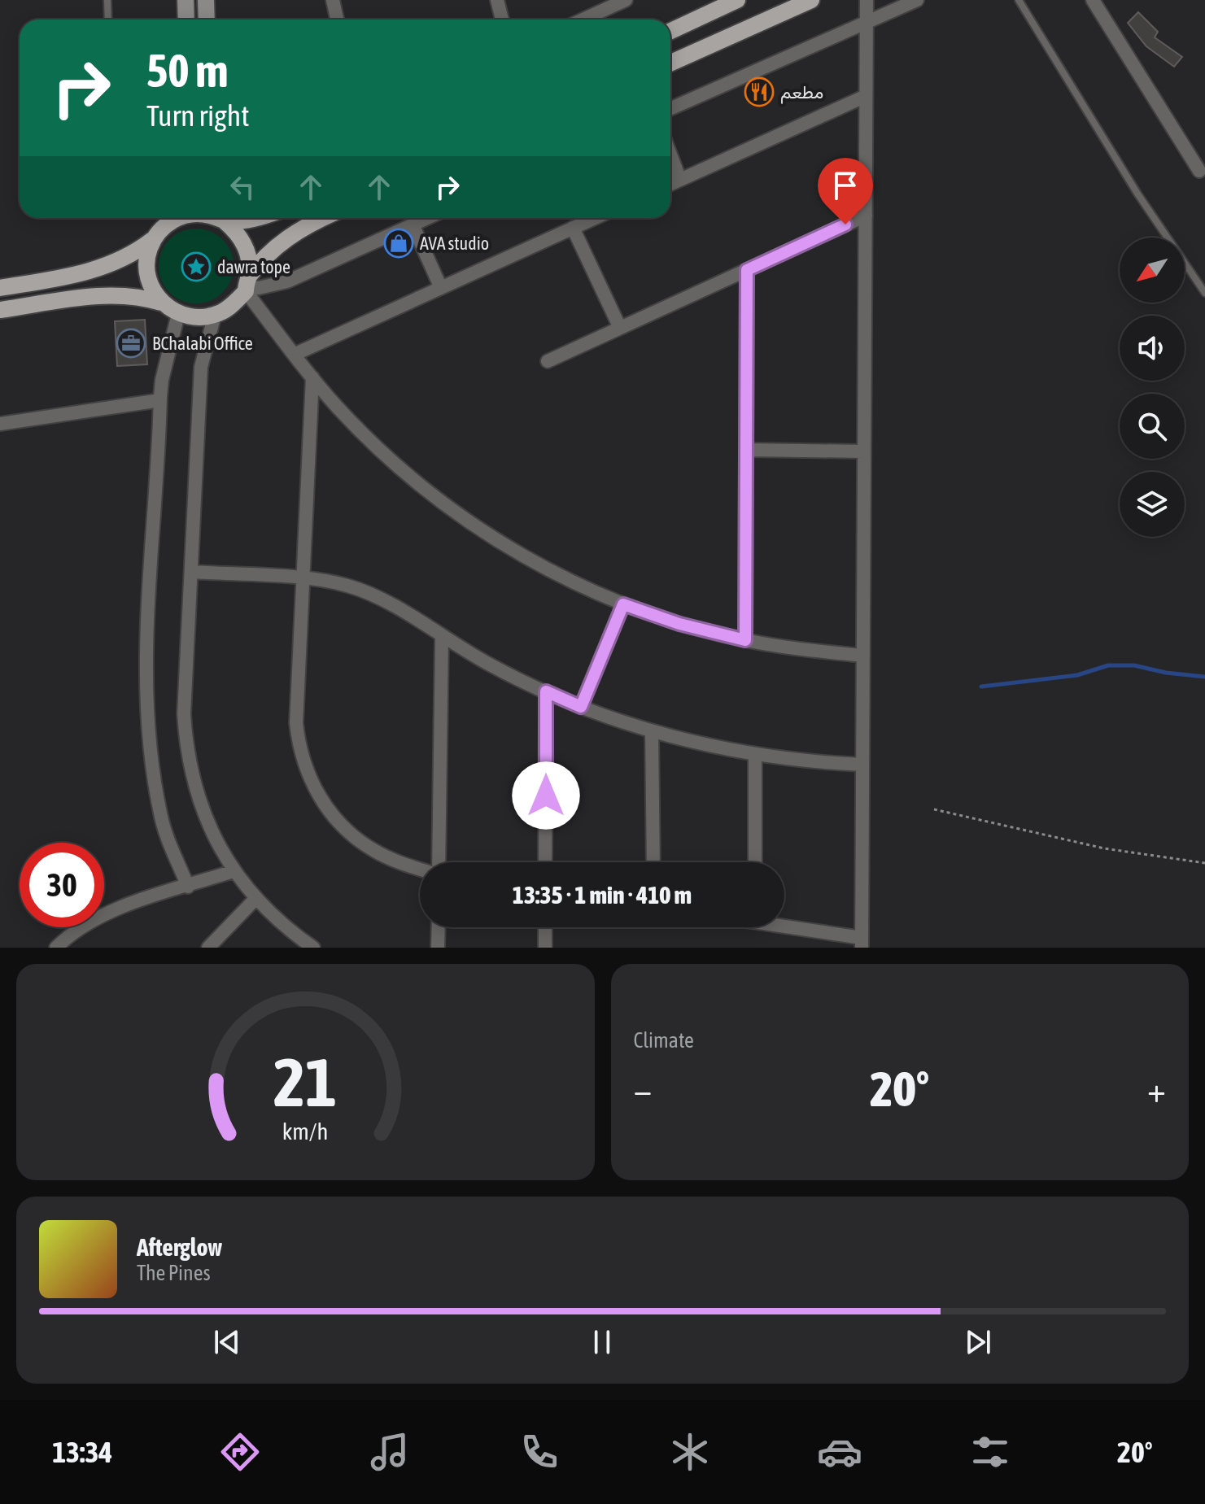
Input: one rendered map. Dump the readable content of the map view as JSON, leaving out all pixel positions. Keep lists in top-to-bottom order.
{
  "places": {
    "restaurant": ["مطعم"],
    "shop": ["AVA studio"],
    "place": ["dawra tope"],
    "office": ["BChalabi Office"]
  },
  "north": "bottom left",
  "page": {
    "turn": ["50 m", "Turn right"],
    "limit": "30",
    "trip": "13:35 · 1 min · 410 m",
    "tile": "Climate",
    "heat": ["−", "20°", "+"],
    "song": ["Afterglow", "The Pines"],
    "tabs": ["13:34", "20°"],
    "gauge": ["21", "km/h"]
  }
}
